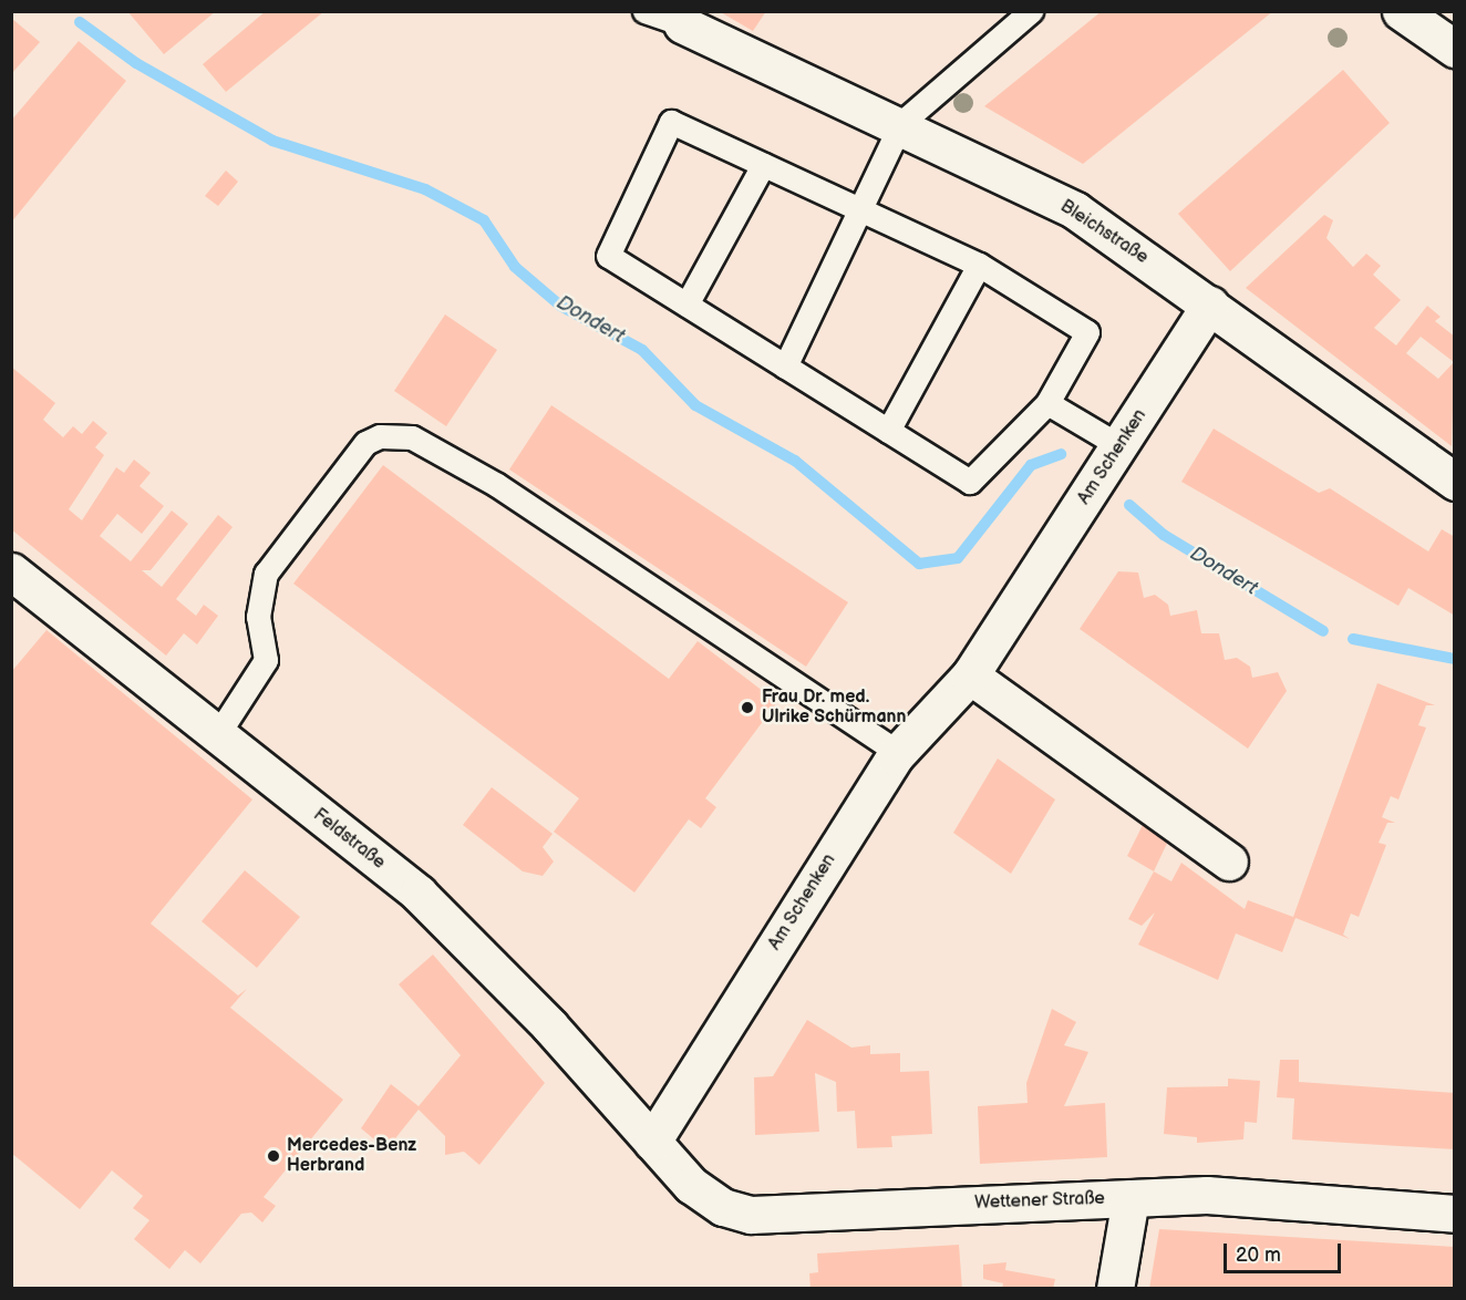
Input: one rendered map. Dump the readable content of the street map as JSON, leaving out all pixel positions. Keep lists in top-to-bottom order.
{
  "streets": {
    "street": [
      "Bleichstraße",
      "Am Schenken",
      "Feldstraße",
      "Wettener Straße"
    ]
  },
  "crossings": [
    ["Bleichstraße", "Am Schenken"],
    ["Am Schenken", "Feldstraße"],
    ["Am Schenken", "Wettener Straße"],
    ["Feldstraße", "Wettener Straße"]
  ],
  "water": ["Dondert"],
  "places": ["Frau Dr. med. Ulrike Schürmann", "Mercedes-Benz Herbrand"],
  "scale_bar": "20 m"
}
